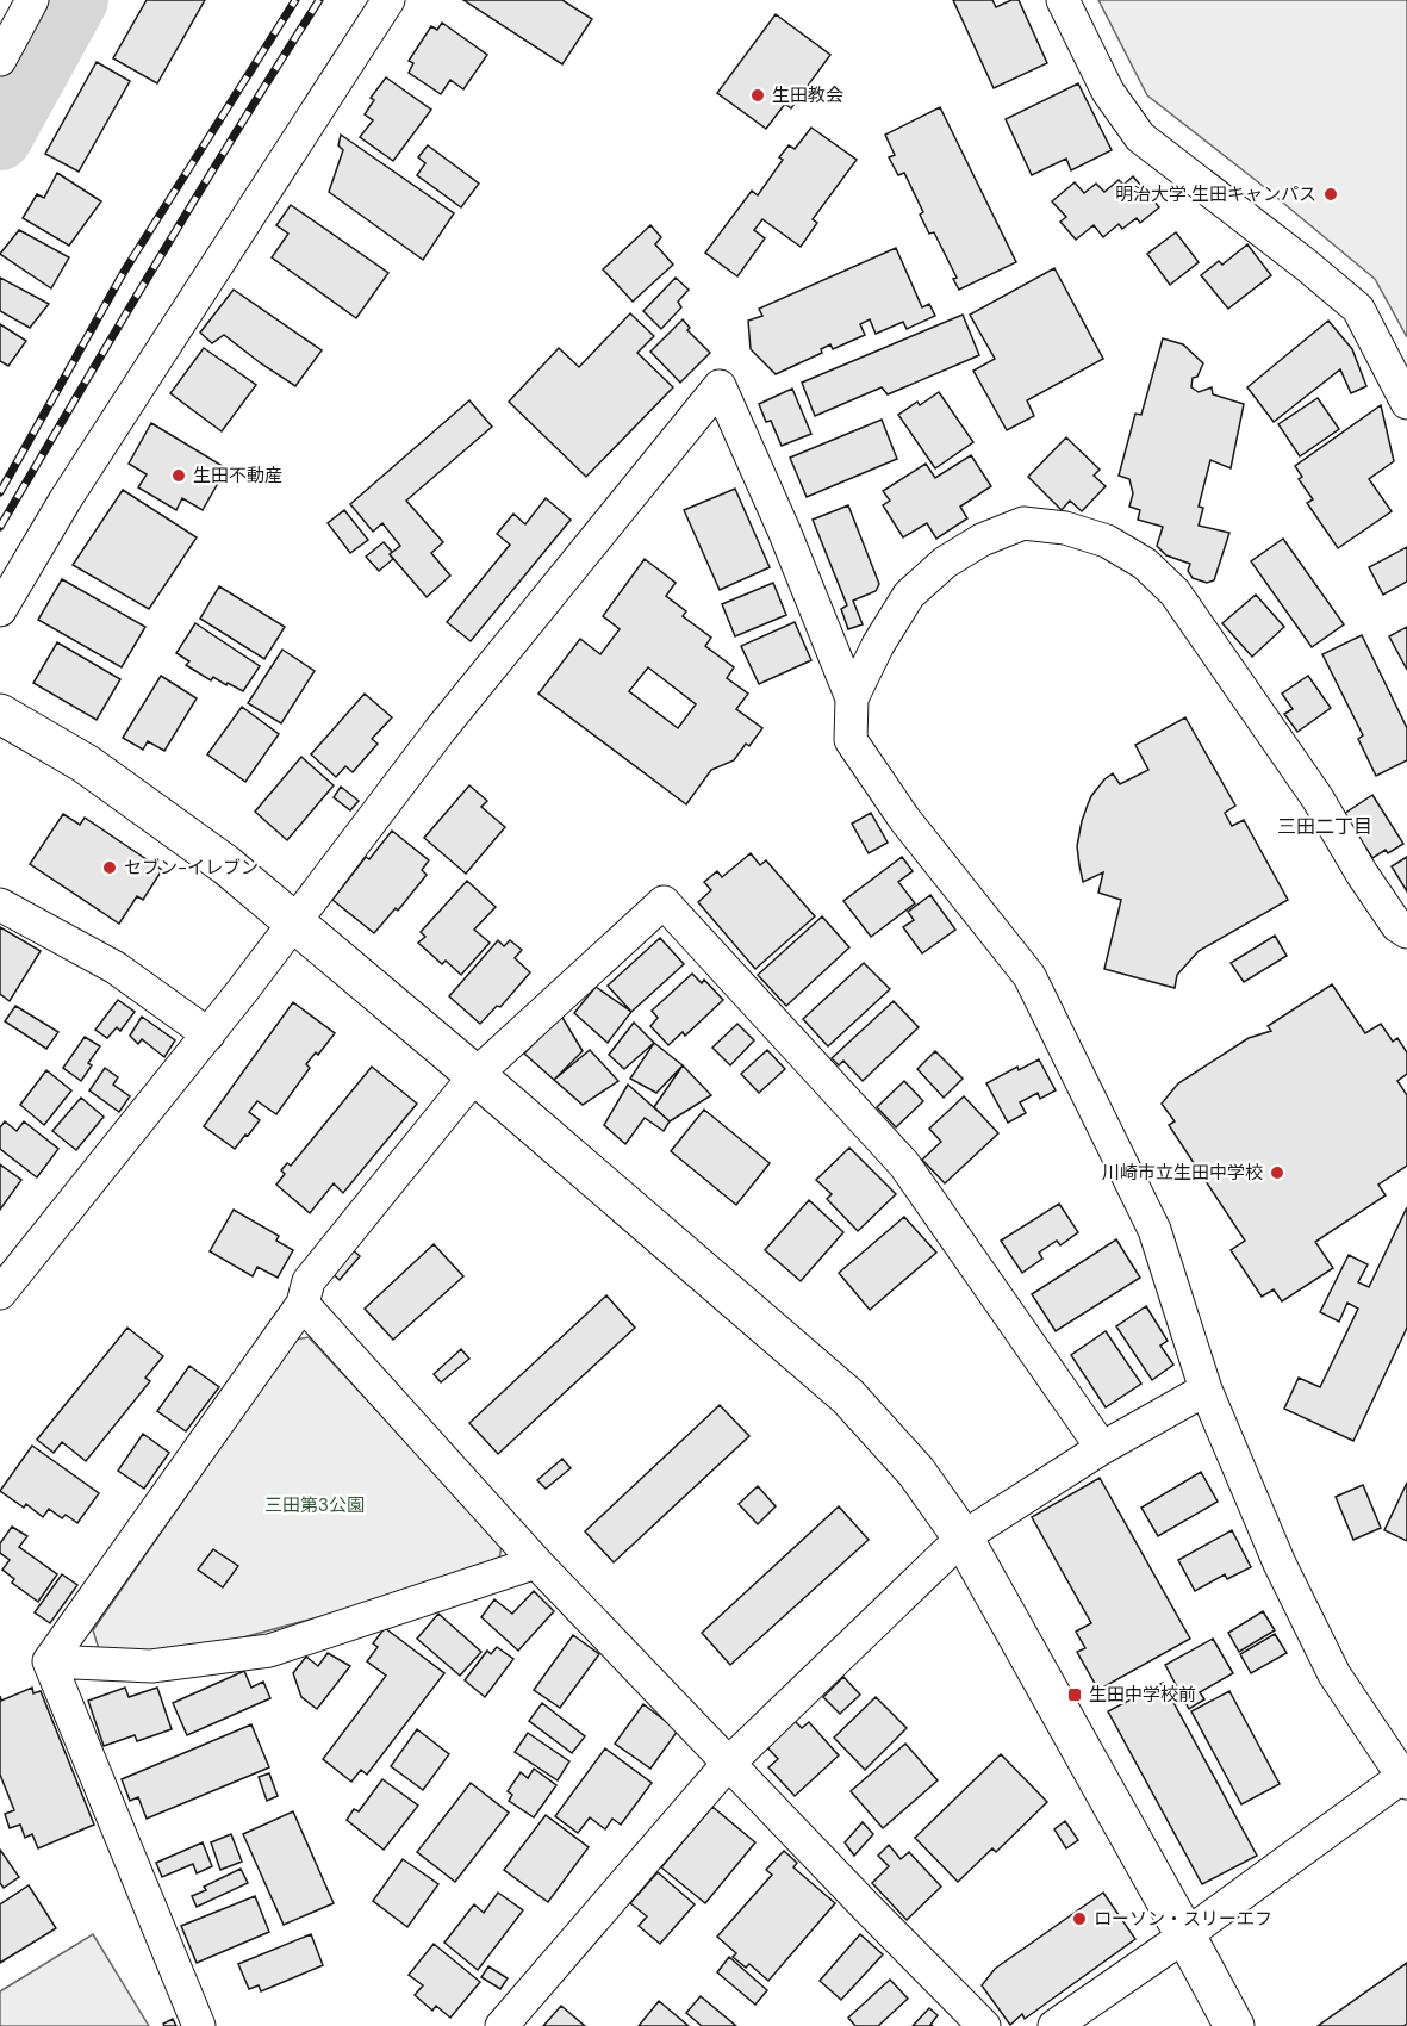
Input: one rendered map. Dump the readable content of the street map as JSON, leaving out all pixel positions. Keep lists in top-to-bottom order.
{
  "districts": ["三田二丁目"],
  "parks": ["三田第3公園"],
  "places": {
    "other": [
      "生田教会",
      "明治大学 生田キャンパス",
      "生田不動産",
      "セブン-イレブン",
      "川崎市立生田中学校",
      "ローソン・スリーエフ"
    ],
    "transit": ["生田中学校前"]
  }
}
